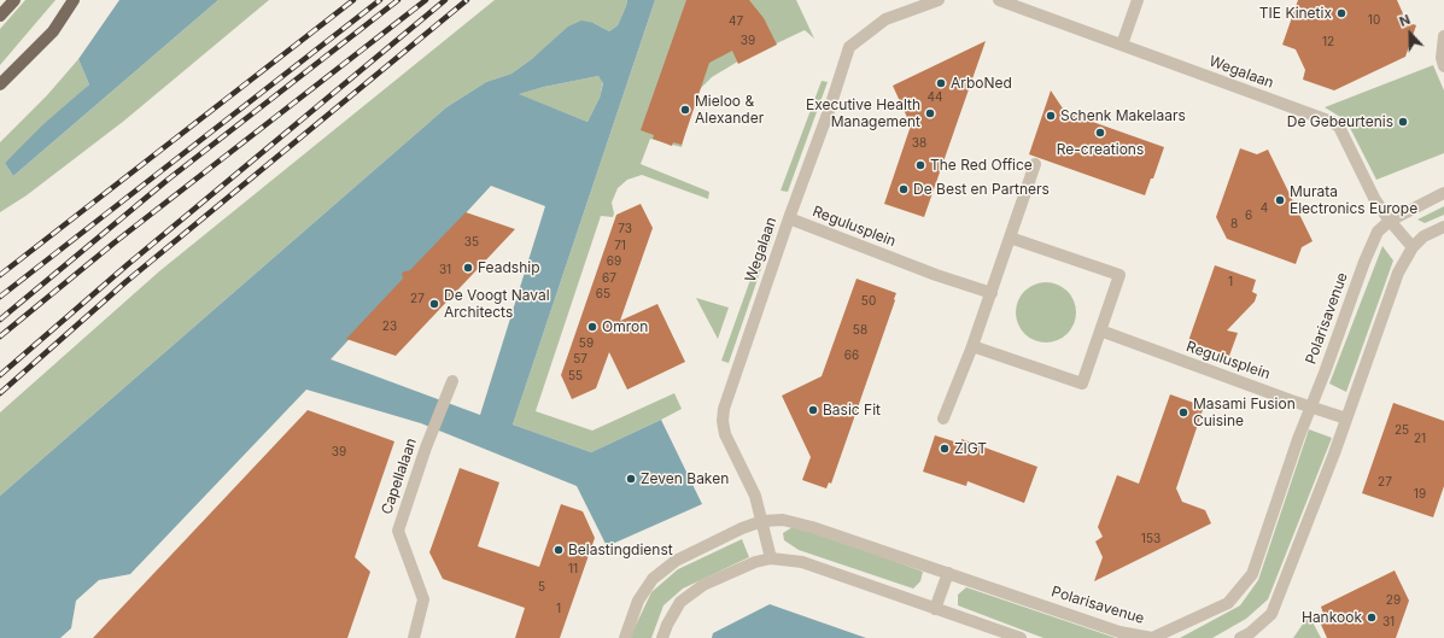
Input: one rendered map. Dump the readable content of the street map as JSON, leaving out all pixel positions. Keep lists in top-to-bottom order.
{
  "streets": {
    "street": [
      "Wegalaan",
      "Regulusplein",
      "Polarisavenue",
      "Capellalaan"
    ]
  },
  "crossings": [
    ["Wegalaan", "Regulusplein"],
    ["Wegalaan", "Polarisavenue"],
    ["Regulusplein", "Polarisavenue"]
  ],
  "places": [
    "TIE Kinetix",
    "ArboNed",
    "Mieloo & Alexander",
    "Executive Health Management",
    "Schenk Makelaars",
    "De Gebeurtenis",
    "Re-creations",
    "The Red Office",
    "De Best en Partners",
    "Murata Electronics Europe",
    "Feadship",
    "De Voogt Naval Architects",
    "Omron",
    "Basic Fit",
    "Masami Fusion Cuisine",
    "ZIGT",
    "Zeven Baken",
    "Belastingdienst",
    "Hankook"
  ],
  "house_numbers": [
    "10",
    "47",
    "39",
    "12",
    "44",
    "38",
    "4",
    "6",
    "8",
    "73",
    "35",
    "71",
    "69",
    "31",
    "67",
    "1",
    "65",
    "27",
    "50",
    "23",
    "58",
    "59",
    "66",
    "57",
    "55",
    "25",
    "21",
    "39",
    "27",
    "19",
    "153",
    "11",
    "5",
    "29",
    "1",
    "31"
  ],
  "north": "top"
}
